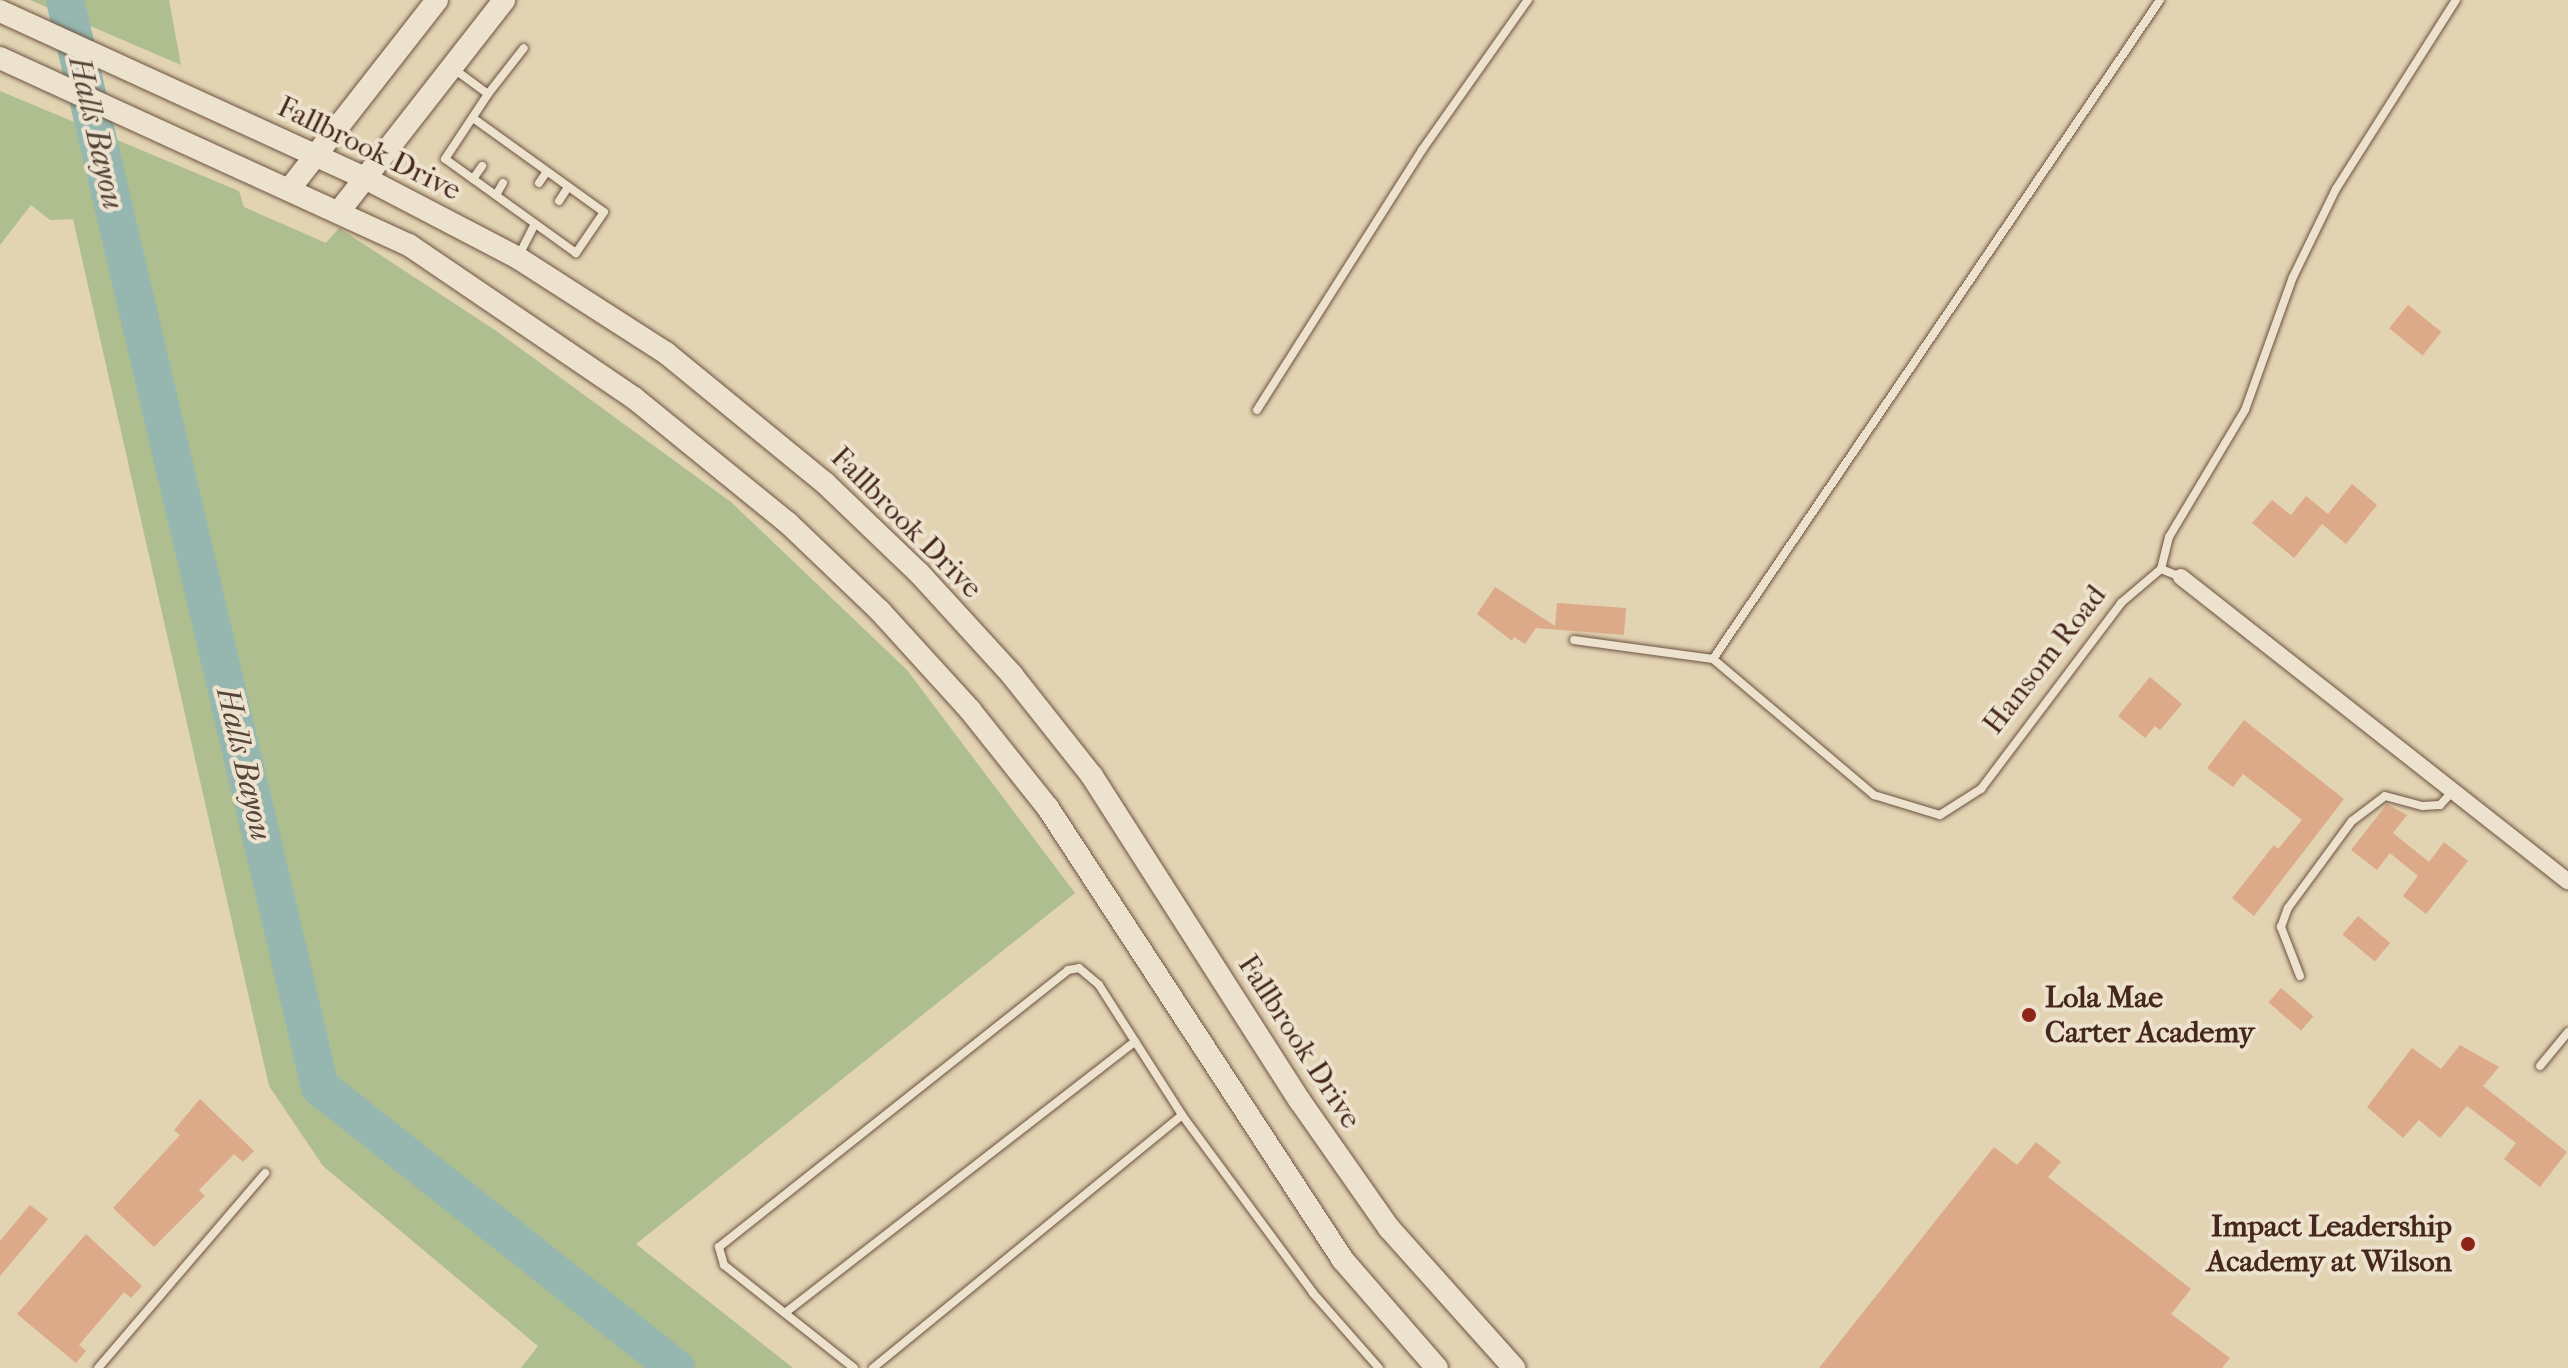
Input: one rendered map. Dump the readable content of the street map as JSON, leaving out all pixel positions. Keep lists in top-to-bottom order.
{
  "streets": {
    "main road": ["Fallbrook Drive"],
    "lane": ["Hansom Road"]
  },
  "water": ["Halls Bayou"],
  "places": ["Lola Mae Carter Academy", "Impact Leadership Academy at Wilson"]
}
